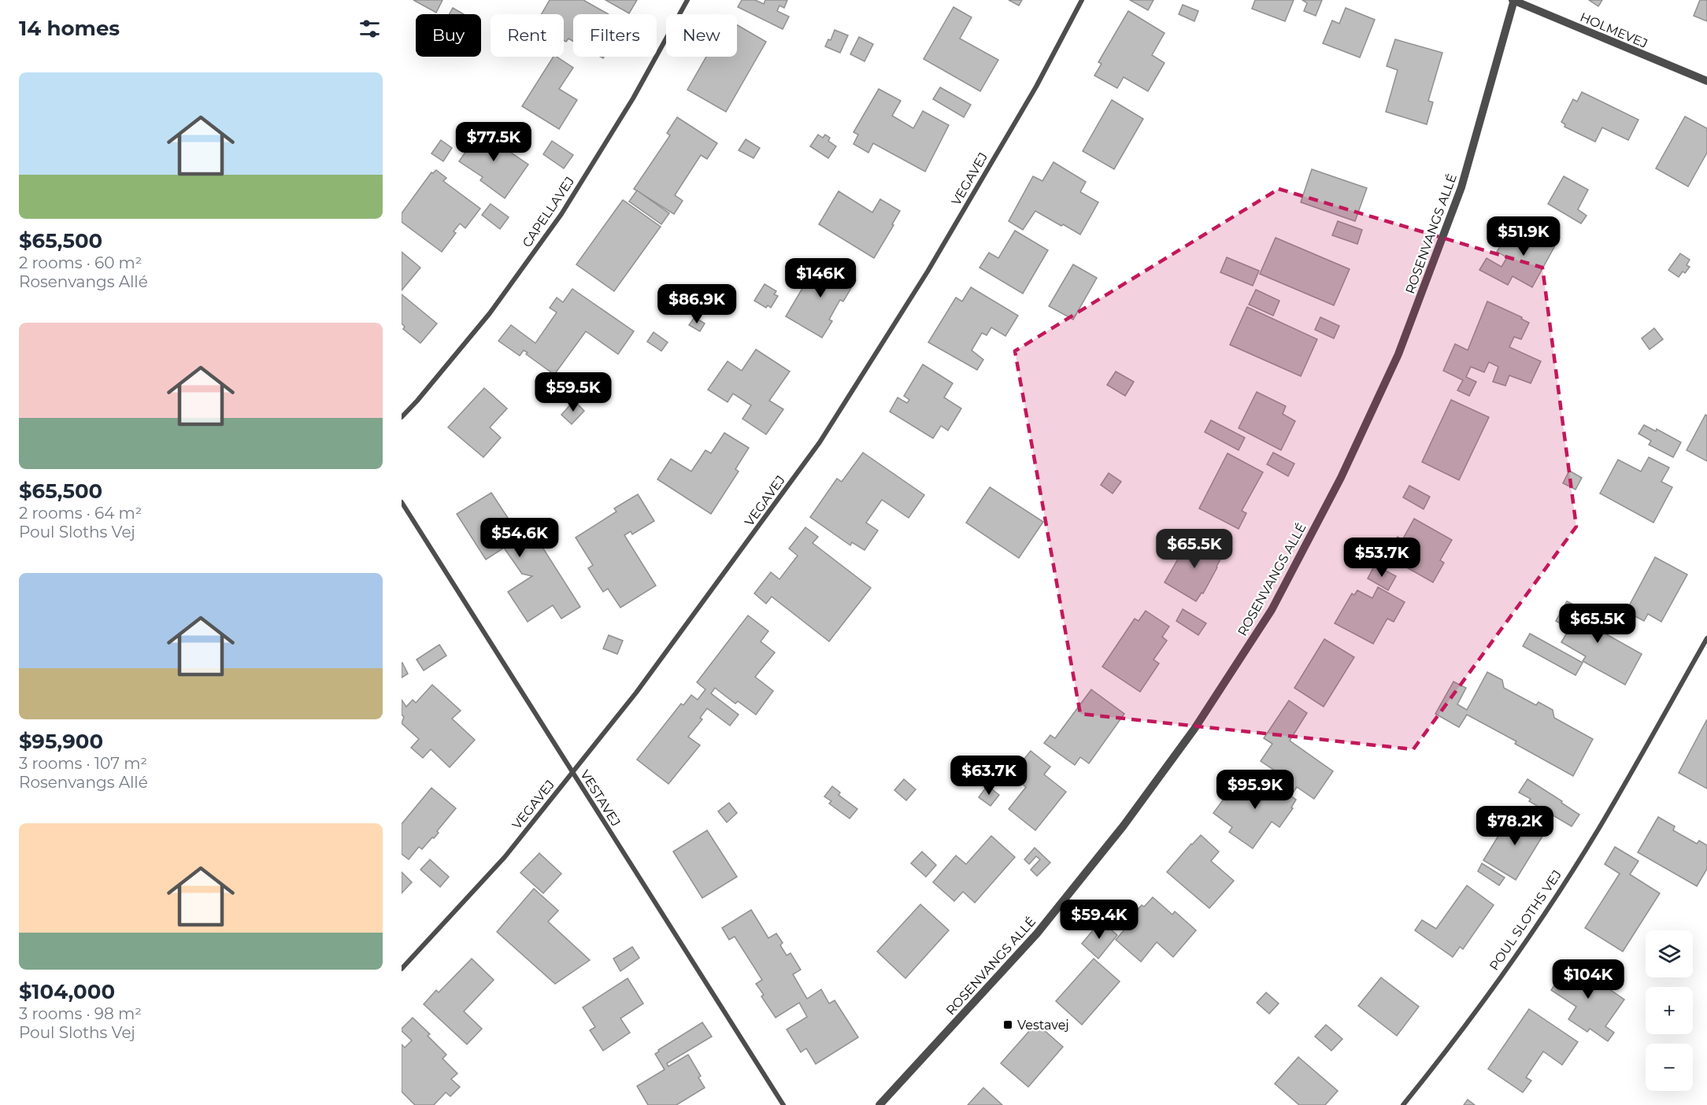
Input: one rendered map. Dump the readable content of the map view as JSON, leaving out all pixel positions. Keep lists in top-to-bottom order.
{
  "streets": {
    "street": [
      "HOLMEVEJ",
      "VEGAVEJ",
      "CAPELLAVEJ",
      "ROSENVANGS ALLÉ",
      "VESTAVEJ",
      "POUL SLOTHS VEJ"
    ]
  },
  "crossings": [
    ["HOLMEVEJ", "ROSENVANGS ALLÉ"],
    ["VEGAVEJ", "VESTAVEJ"]
  ],
  "places": {
    "transit": ["Vestavej"]
  },
  "page": {
    "heading": "14 homes",
    "chip": [
      "Buy",
      "Rent",
      "Filters",
      "New"
    ],
    "list": [
      {
        "name": "$65,500",
        "note": "2 rooms · 60 m² · Rosenvangs Allé"
      },
      {
        "name": "$65,500",
        "note": "2 rooms · 64 m² · Poul Sloths Vej"
      },
      {
        "name": "$95,900",
        "note": "3 rooms · 107 m² · Rosenvangs Allé"
      },
      {
        "name": "$104,000",
        "note": "3 rooms · 98 m² · Poul Sloths Vej"
      }
    ],
    "price": [
      "$77.5K",
      "$51.9K",
      "$146K",
      "$86.9K",
      "$59.5K",
      "$54.6K",
      "$65.5K",
      "$53.7K",
      "$65.5K",
      "$63.7K",
      "$95.9K",
      "$78.2K",
      "$59.4K",
      "$104K"
    ],
    "map_buttons": ["+", "−"]
  }
}
